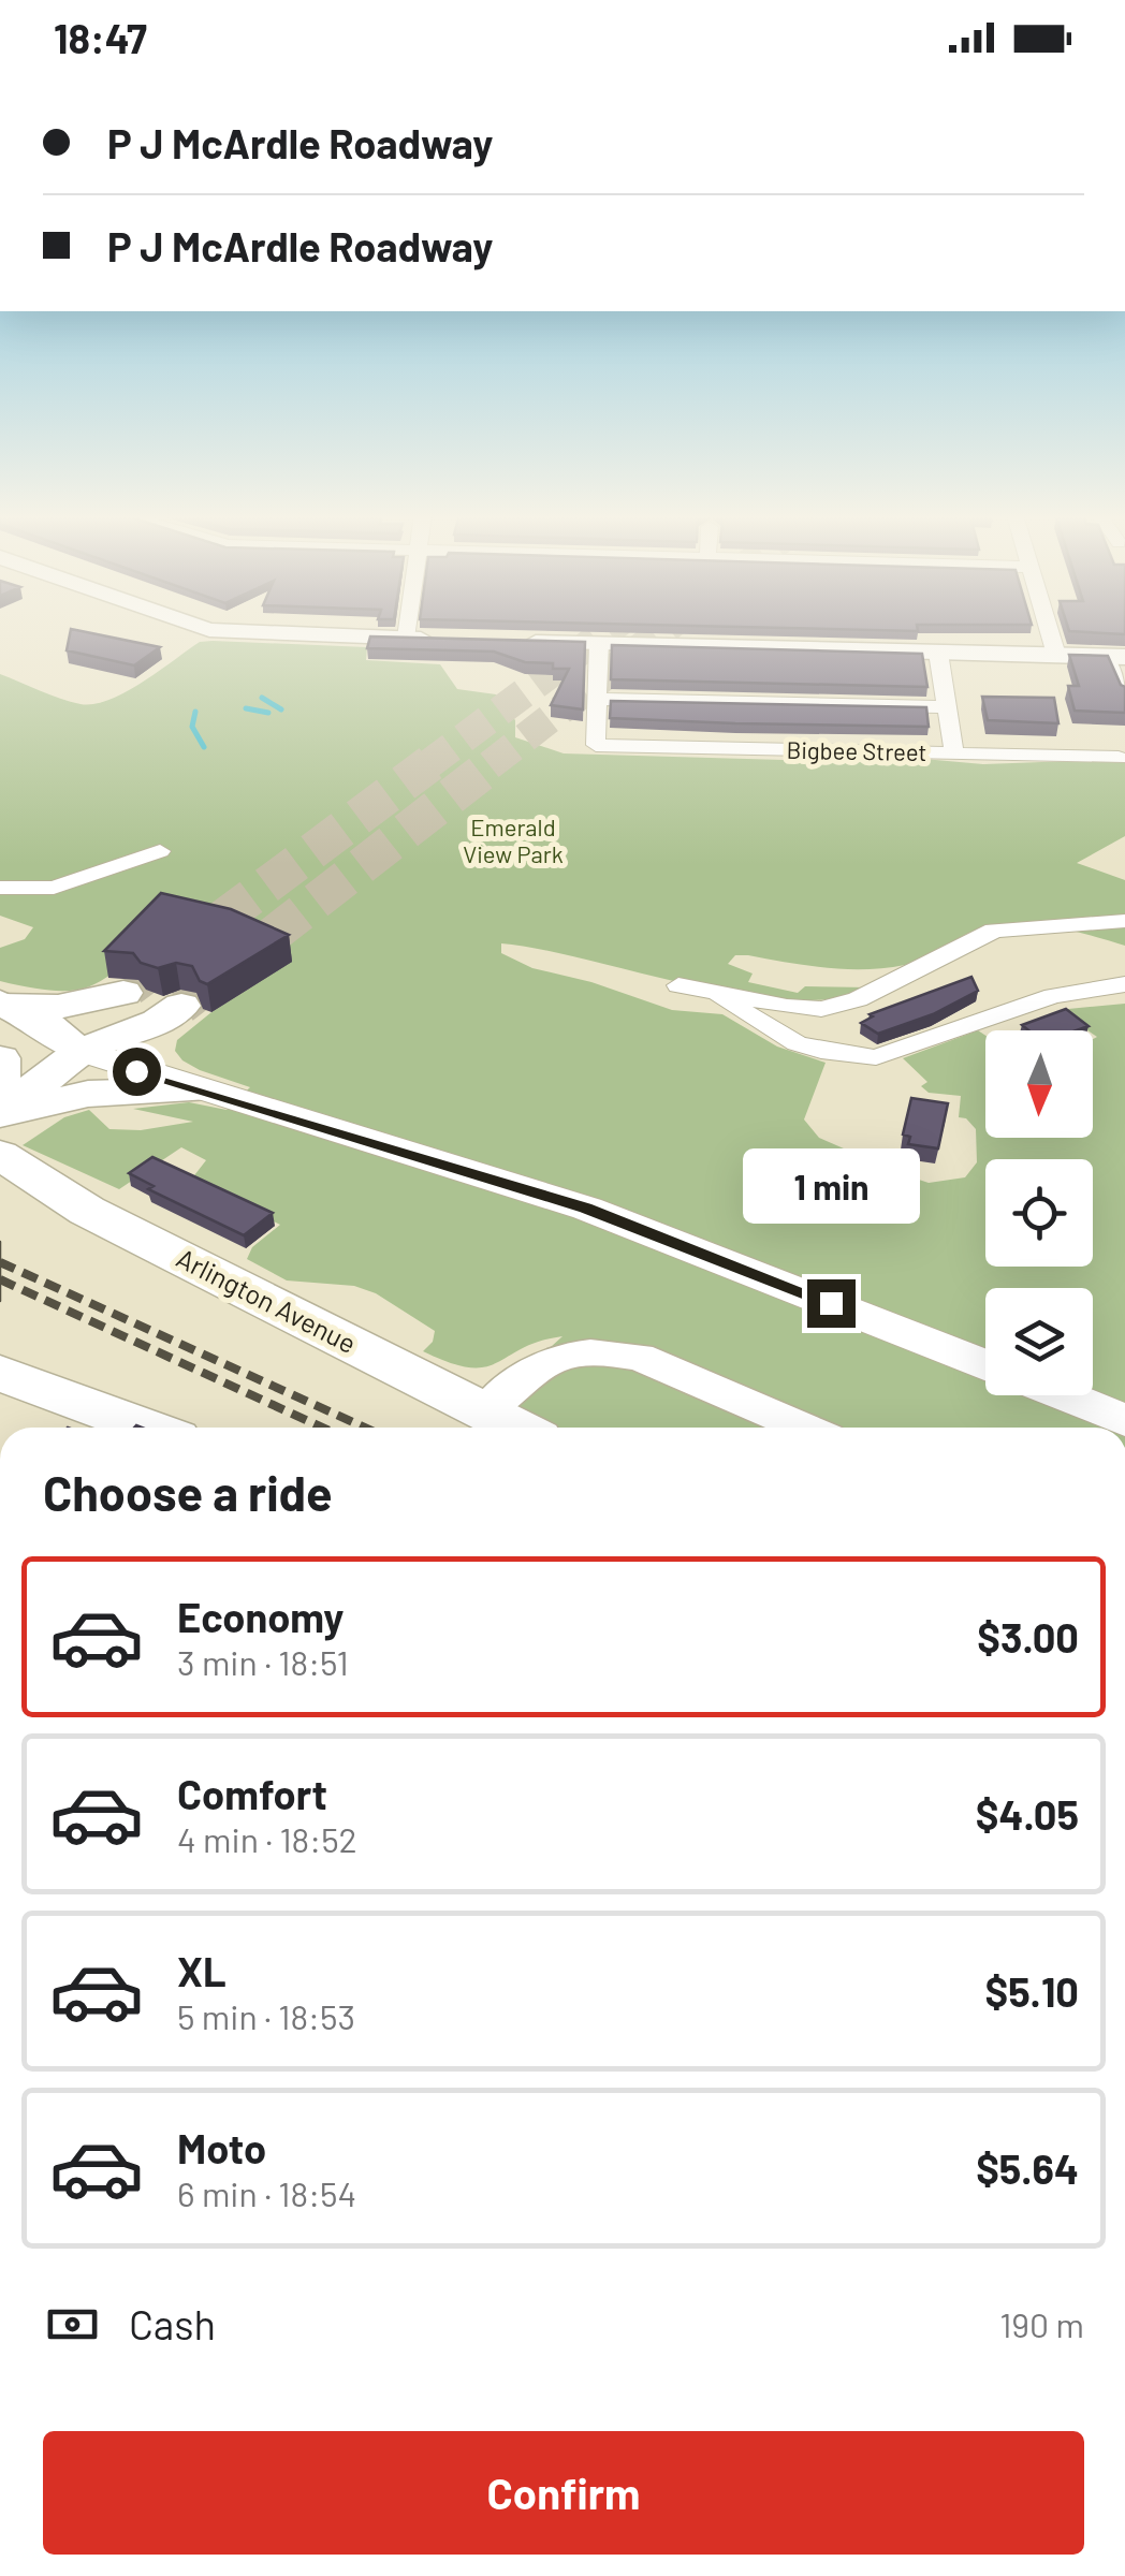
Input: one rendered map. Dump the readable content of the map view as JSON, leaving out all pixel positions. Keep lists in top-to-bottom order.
{
  "streets": {
    "main road": ["Arlington Avenue"],
    "street": ["Bigbee Street"]
  },
  "parks": ["Emerald View Park"],
  "north": "bottom",
  "page": {
    "status": "18:47",
    "banner": ["P J McArdle Roadway", "P J McArdle Roadway"],
    "bubble": "1 min",
    "heading": "Choose a ride",
    "list": [
      {
        "name": "Economy",
        "note": "3 min · 18:51",
        "value": "$3.00"
      },
      {
        "name": "Comfort",
        "note": "4 min · 18:52",
        "value": "$4.05"
      },
      {
        "name": "XL",
        "note": "5 min · 18:53",
        "value": "$5.10"
      },
      {
        "name": "Moto",
        "note": "6 min · 18:54",
        "value": "$5.64"
      }
    ],
    "pay": ["Cash", "190 m"],
    "buttons": "Confirm"
  }
}
